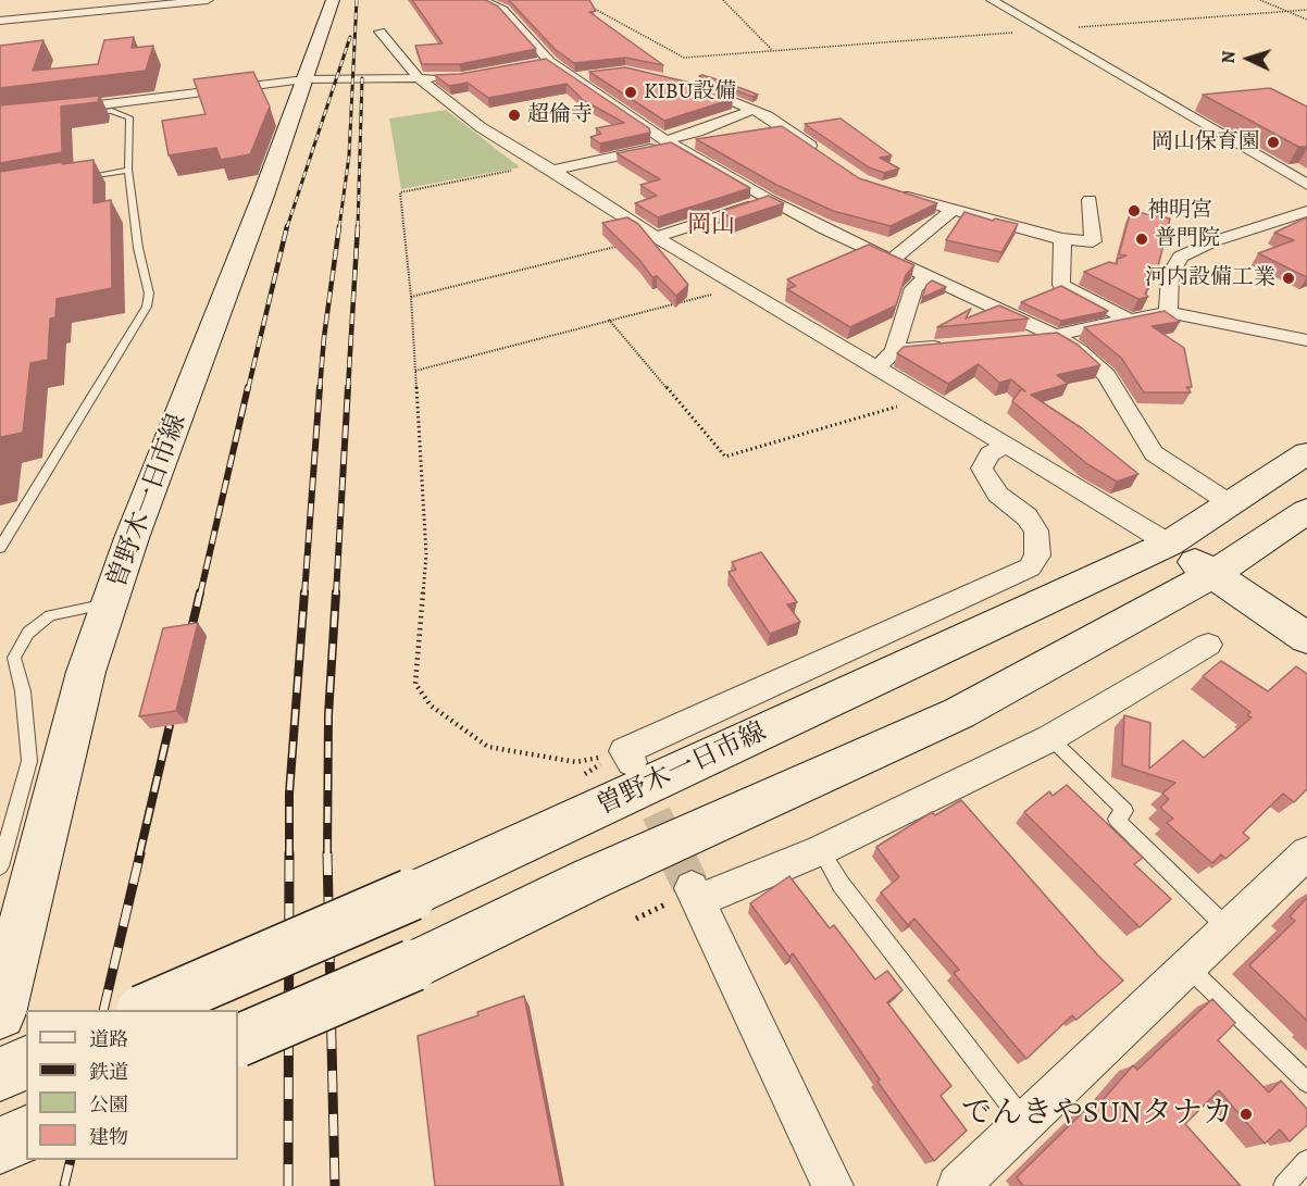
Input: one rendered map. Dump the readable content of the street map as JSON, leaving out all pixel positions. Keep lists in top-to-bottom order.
{
  "streets": {
    "main road": ["曽野木一日市線"]
  },
  "districts": ["岡山"],
  "places": [
    "KIBU設備",
    "超倫寺",
    "岡山保育園",
    "神明宮",
    "普門院",
    "河内設備工業",
    "でんきやSUNタナカ"
  ],
  "legend": [
    "道路",
    "鉄道",
    "公園",
    "建物"
  ],
  "north": "left"
}
